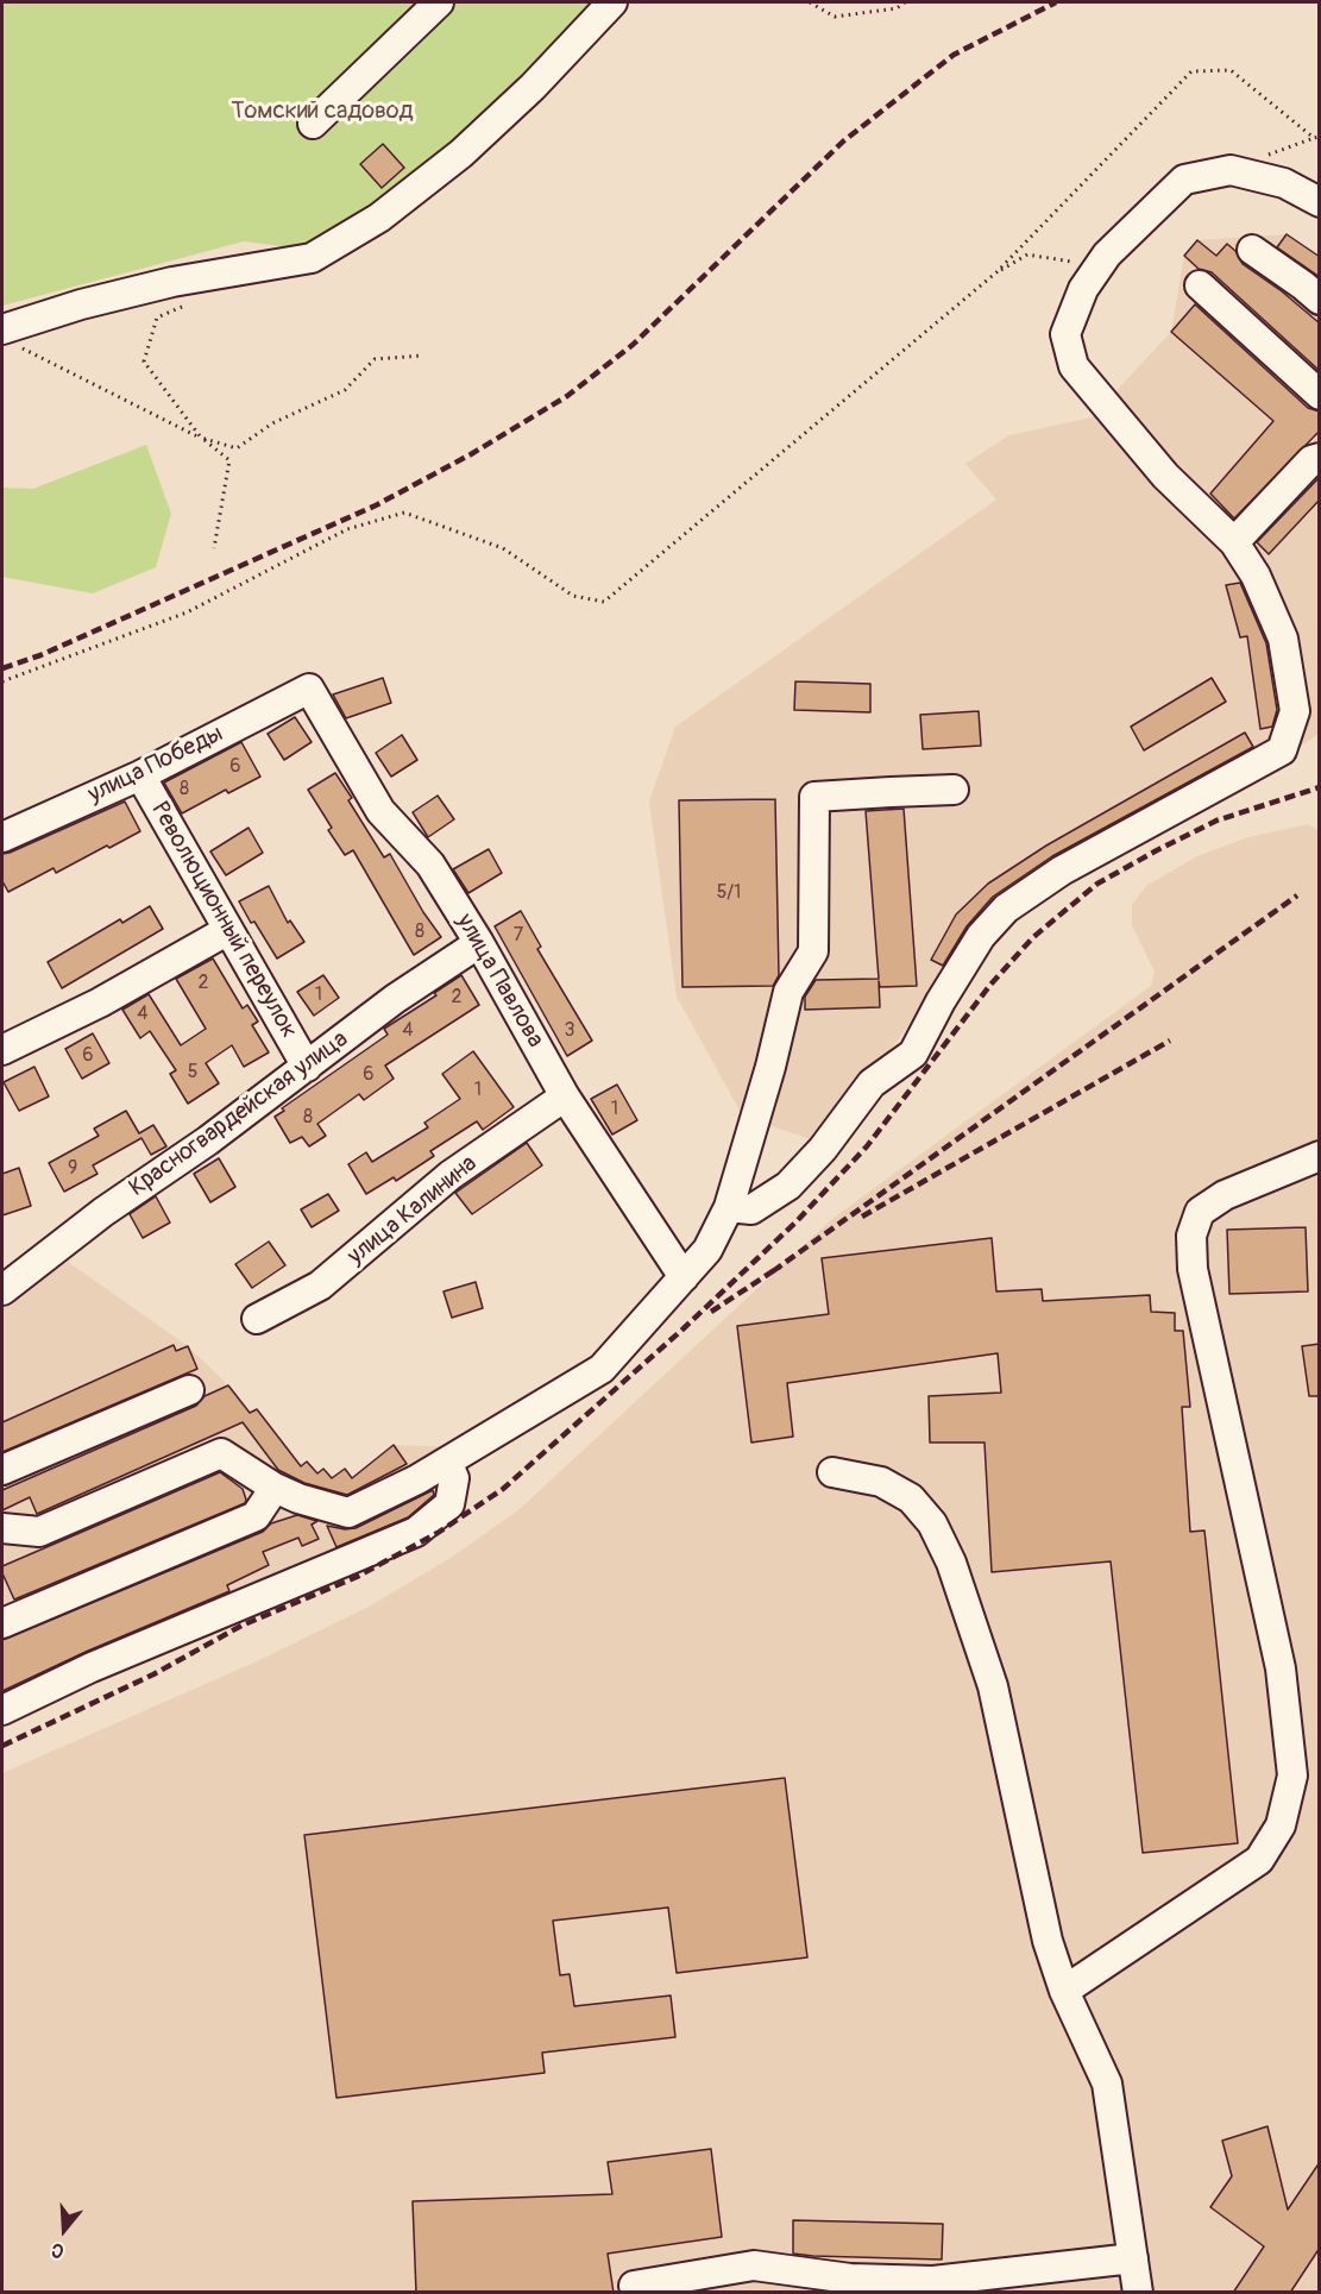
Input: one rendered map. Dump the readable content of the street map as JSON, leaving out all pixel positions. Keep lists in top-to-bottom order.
{
  "streets": {
    "street": [
      "улица Победы",
      "Революционный переулок",
      "улица Павлова",
      "Красногвардейская улица",
      "улица Калинина"
    ]
  },
  "crossings": [
    ["улица Победы", "Революционный переулок"],
    ["улица Победы", "улица Павлова"],
    ["Революционный переулок", "Красногвардейская улица"],
    ["улица Павлова", "Красногвардейская улица"],
    ["улица Павлова", "улица Калинина"]
  ],
  "parks": ["Томский садовод"],
  "house_numbers": [
    "6",
    "8",
    "5/1",
    "8",
    "7",
    "2",
    "1",
    "2",
    "4",
    "4",
    "3",
    "6",
    "5",
    "6",
    "1",
    "1",
    "8",
    "9"
  ],
  "north": "bottom"
}
